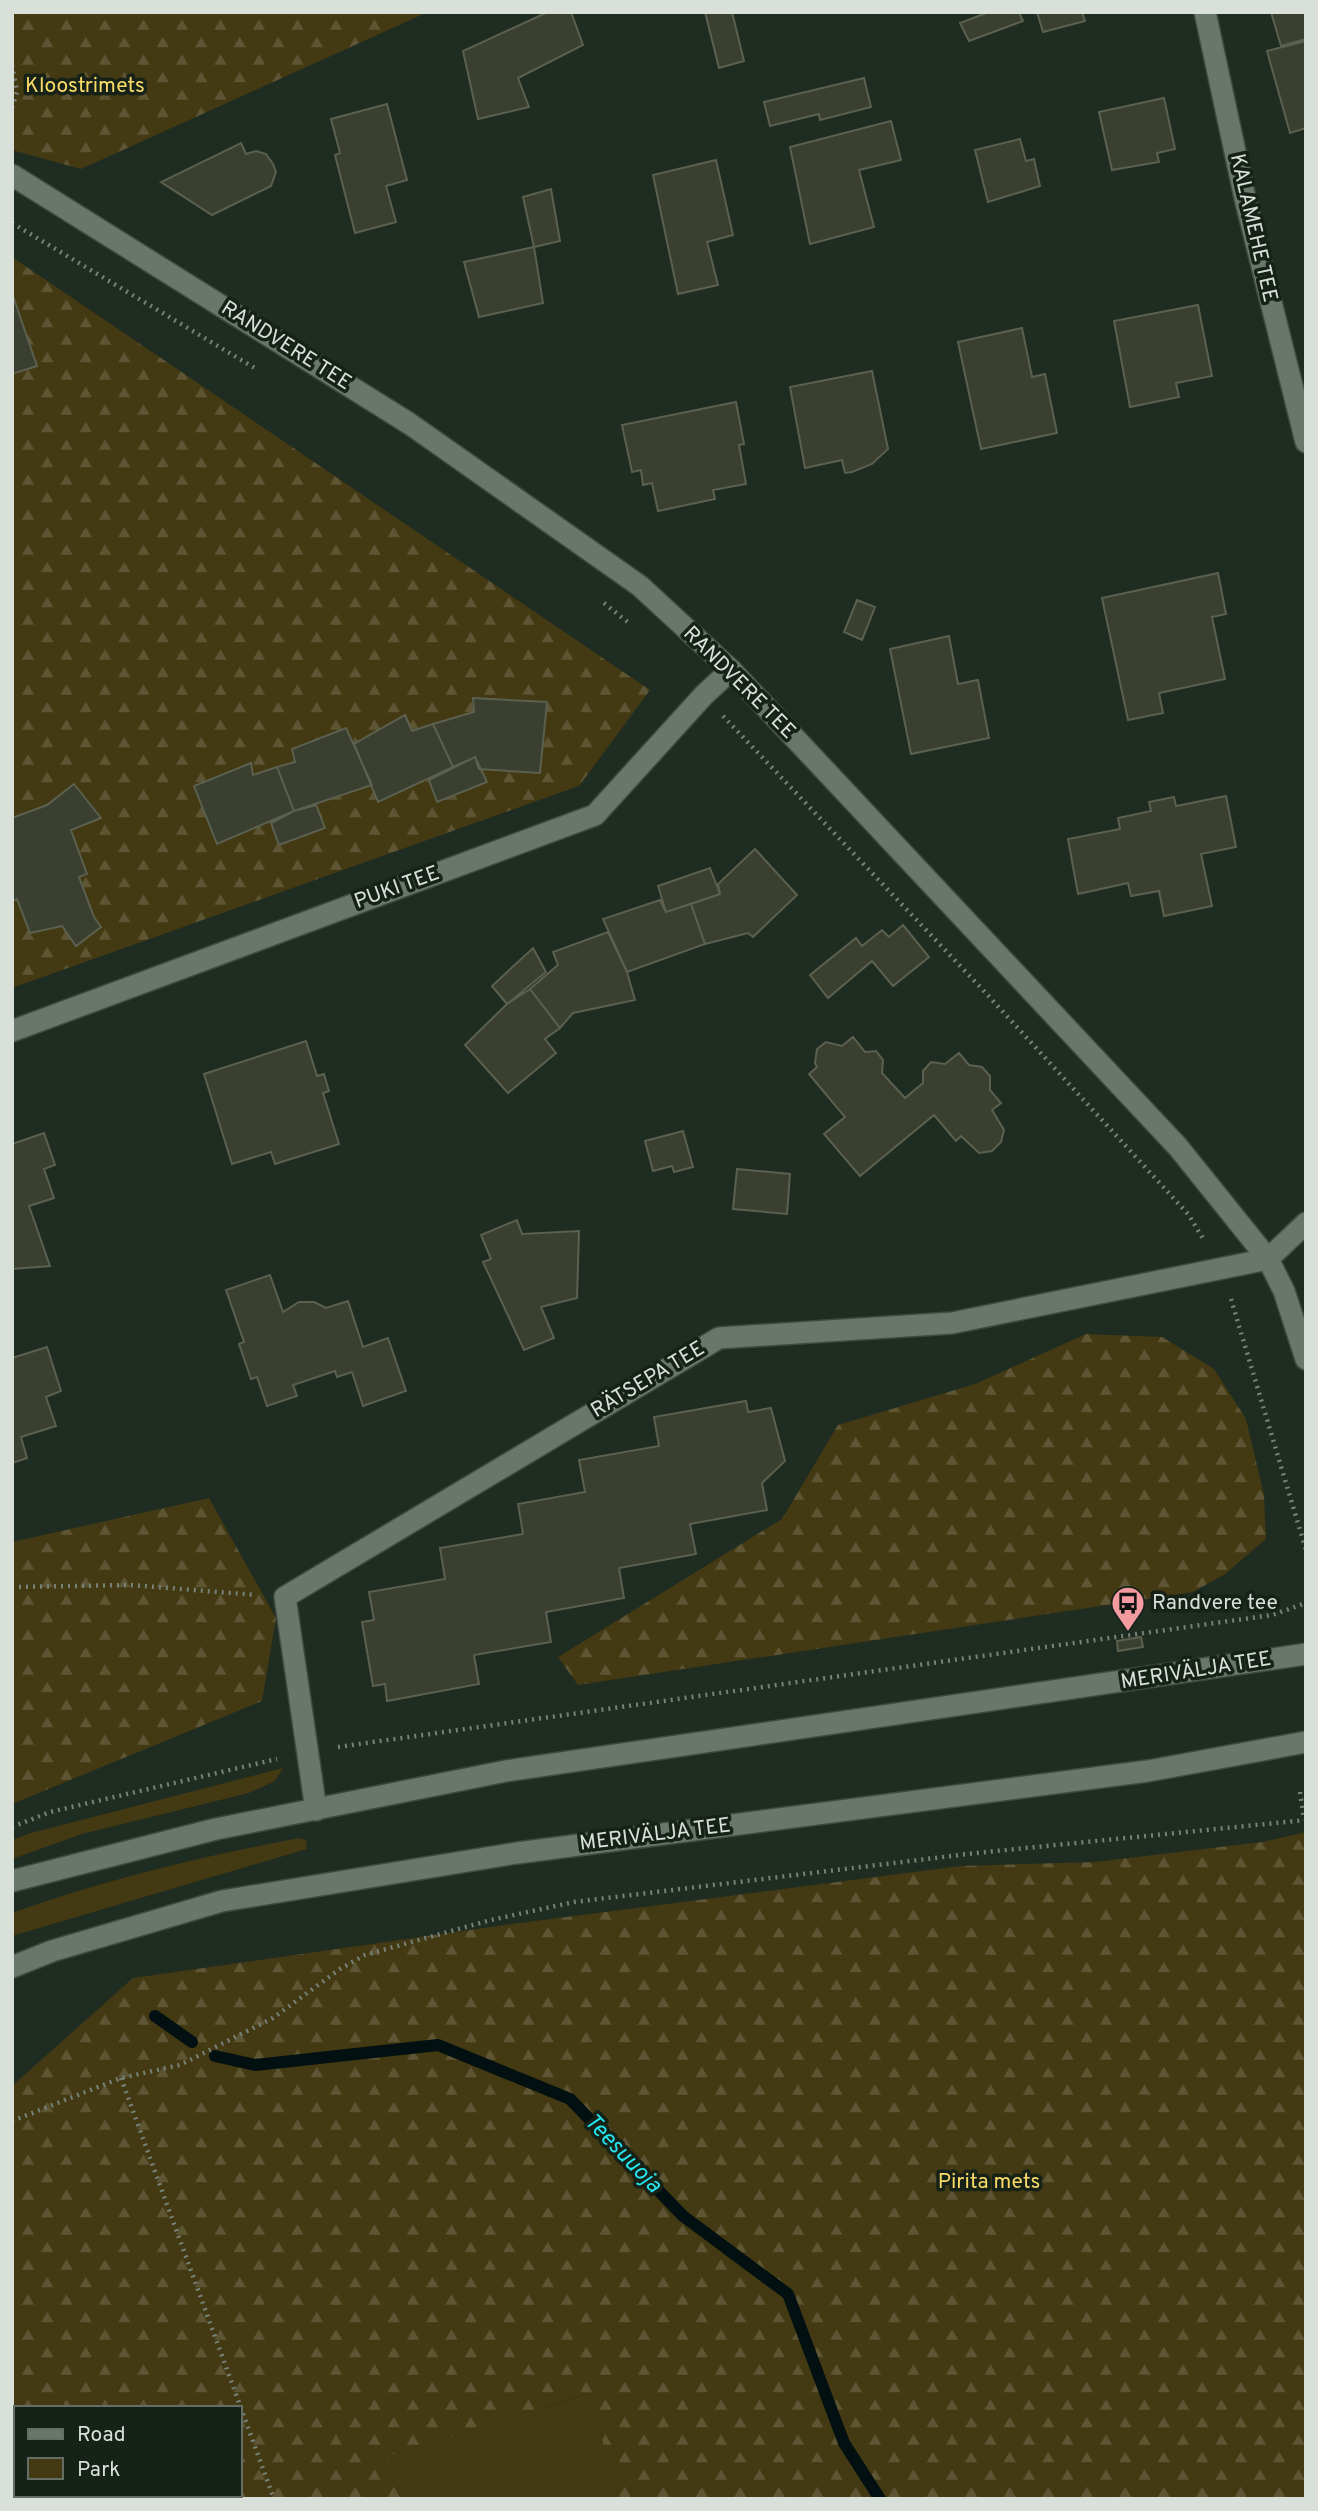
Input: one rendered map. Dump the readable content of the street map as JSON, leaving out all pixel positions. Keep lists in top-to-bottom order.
{
  "streets": {
    "main road": [
      "KALAMEHE TEE",
      "RANDVERE TEE",
      "PUKI TEE",
      "RÄTSEPA TEE",
      "MERIVÄLJA TEE"
    ]
  },
  "crossings": [
    ["RANDVERE TEE", "PUKI TEE"],
    ["RANDVERE TEE", "RÄTSEPA TEE"]
  ],
  "water": ["Teesuuoja"],
  "parks": ["Kloostrimets", "Pirita mets"],
  "places": {
    "bus stop": ["Randvere tee"]
  },
  "legend": ["Road", "Park"]
}
